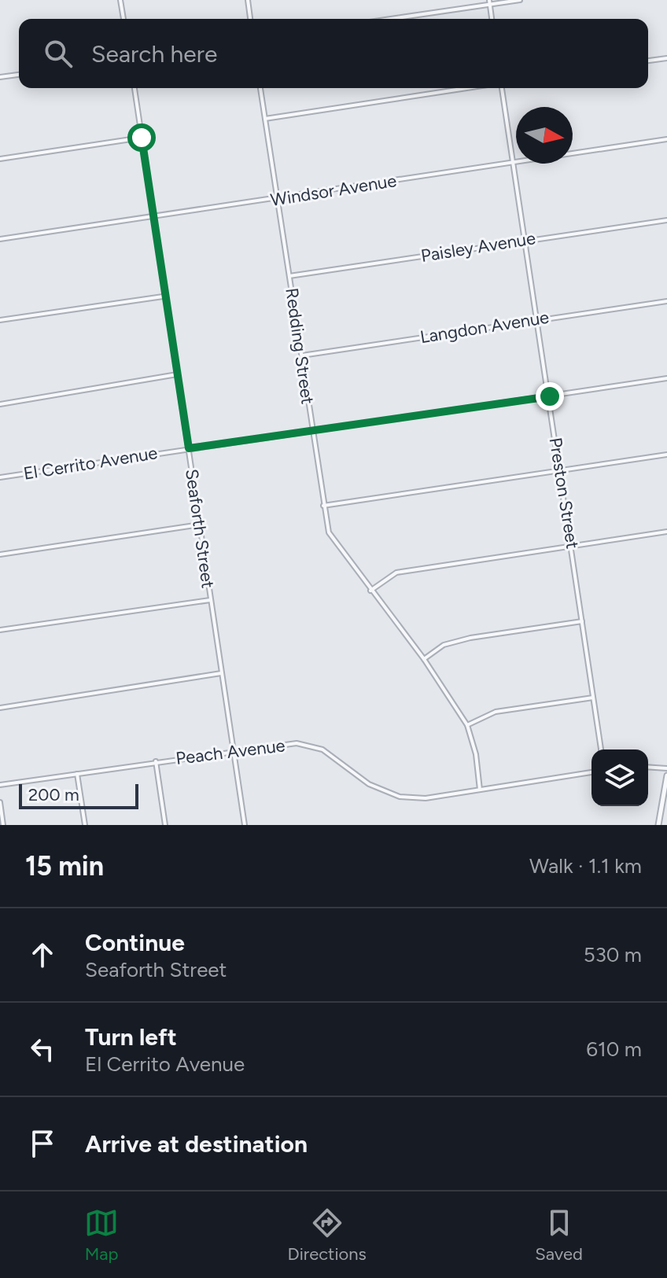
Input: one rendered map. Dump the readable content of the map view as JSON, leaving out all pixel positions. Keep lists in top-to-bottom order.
{
  "streets": {
    "street": [
      "Windsor Avenue",
      "Paisley Avenue",
      "Langdon Avenue",
      "Redding Street",
      "El Cerrito Avenue",
      "Preston Street",
      "Seaforth Street",
      "Peach Avenue"
    ]
  },
  "crossings": [
    ["Windsor Avenue", "Redding Street"],
    ["Windsor Avenue", "Preston Street"],
    ["Windsor Avenue", "Seaforth Street"],
    ["Paisley Avenue", "Redding Street"],
    ["Paisley Avenue", "Preston Street"],
    ["Langdon Avenue", "Redding Street"],
    ["Langdon Avenue", "Preston Street"],
    ["Redding Street", "El Cerrito Avenue"],
    ["Redding Street", "Peach Avenue"],
    ["El Cerrito Avenue", "Preston Street"],
    ["El Cerrito Avenue", "Seaforth Street"],
    ["Seaforth Street", "Peach Avenue"]
  ],
  "scale_bar": "200 m",
  "north": "right",
  "page": {
    "search": "Search here",
    "scale": "200 m",
    "heading": ["15 min", "Walk · 1.1 km"],
    "list": [
      ["Continue", "Seaforth Street", "530 m"],
      ["Turn left", "El Cerrito Avenue", "610 m"],
      "Arrive at destination"
    ],
    "nav": ["Map", "Directions", "Saved"]
  }
}
